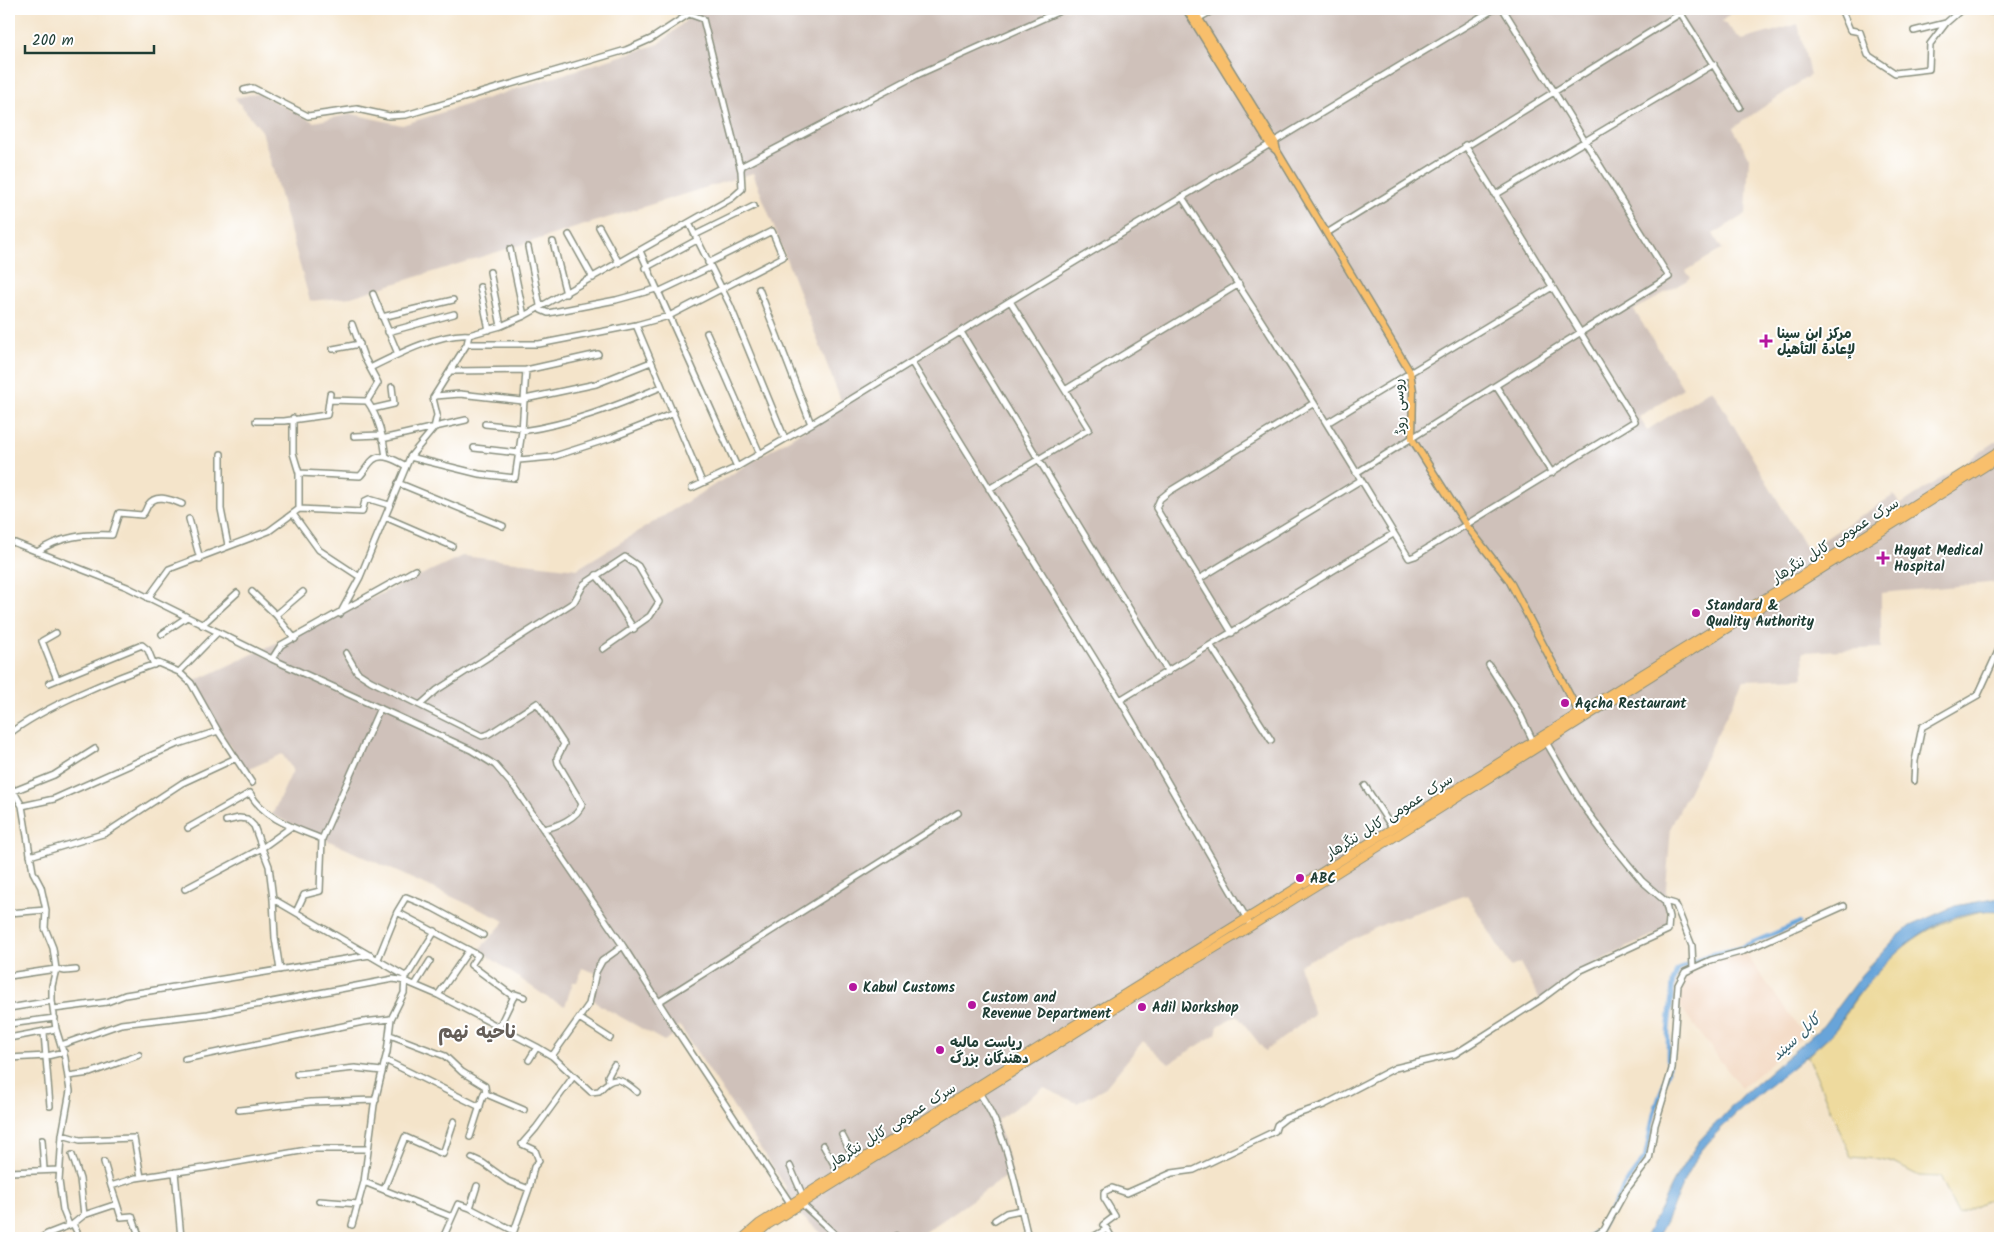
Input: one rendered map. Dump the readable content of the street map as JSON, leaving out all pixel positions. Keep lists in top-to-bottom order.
{
  "streets": {
    "highway": ["سرک عمومی کابل ننگرهار"],
    "main road": ["روسی روڈ"]
  },
  "crossings": [
    ["روسی روڈ", "سرک عمومی کابل ننگرهار"]
  ],
  "districts": ["ناحیه نهم"],
  "water": ["کابل سيند"],
  "places": {
    "health": ["مركز ابن سينا لإعادة التأهيل", "Hayat Medical Hospital"],
    "other": [
      "Standard & Quality Authority",
      "Aqcha Restaurant",
      "ABC",
      "Kabul Customs",
      "Custom and Revenue Department",
      "Adil Workshop",
      "ریاست مالیه دهندگان بزرگ"
    ]
  },
  "scale_bar": "200 m"
}
